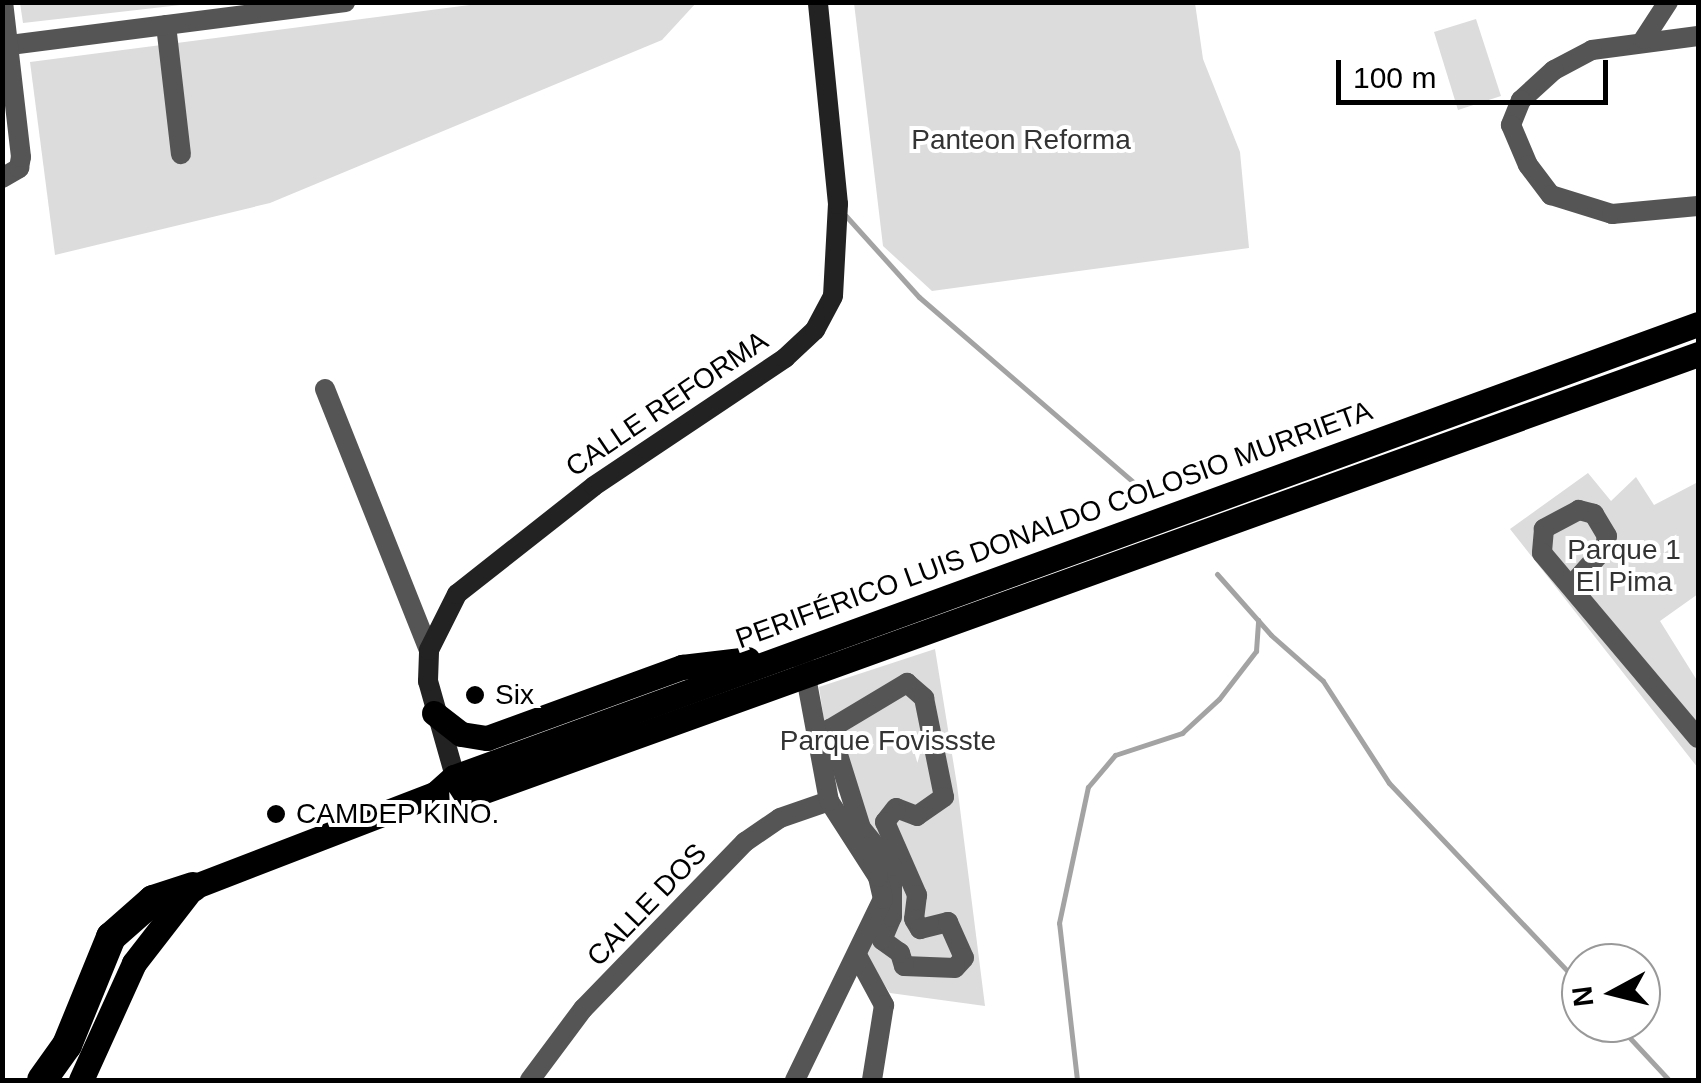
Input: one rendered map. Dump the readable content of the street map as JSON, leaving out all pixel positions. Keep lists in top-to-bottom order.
{
  "streets": {
    "main road": ["PERIFÉRICO LUIS DONALDO COLOSIO MURRIETA"],
    "street": ["CALLE REFORMA", "CALLE DOS"]
  },
  "parks": ["Panteon Reforma", "Parque 1 El Pima", "Parque Fovissste"],
  "places": ["Six", "CAMDEP KINO."],
  "scale_bar": "100 m",
  "north": "left"
}
